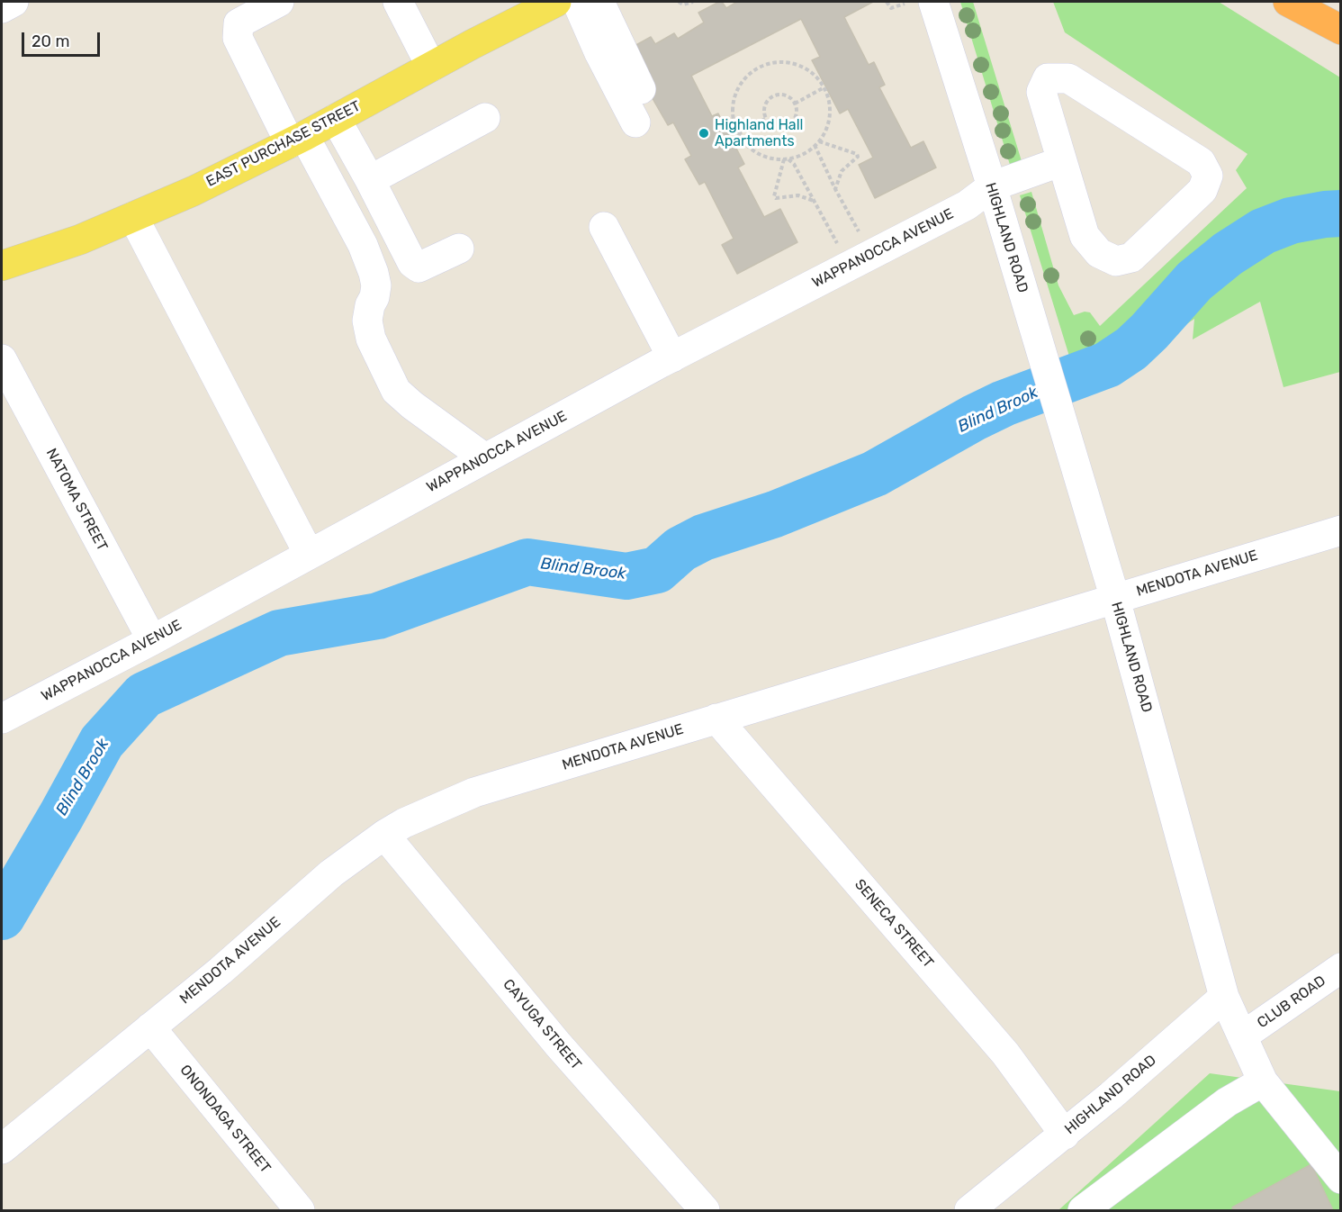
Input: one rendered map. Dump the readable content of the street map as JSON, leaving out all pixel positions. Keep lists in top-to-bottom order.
{
  "streets": {
    "main road": ["EAST PURCHASE STREET"],
    "street": [
      "HIGHLAND ROAD",
      "WAPPANOCCA AVENUE",
      "NATOMA STREET",
      "MENDOTA AVENUE",
      "SENECA STREET",
      "CLUB ROAD",
      "CAYUGA STREET",
      "ONONDAGA STREET"
    ]
  },
  "crossings": [
    ["HIGHLAND ROAD", "WAPPANOCCA AVENUE"],
    ["HIGHLAND ROAD", "MENDOTA AVENUE"],
    ["HIGHLAND ROAD", "SENECA STREET"],
    ["WAPPANOCCA AVENUE", "NATOMA STREET"],
    ["MENDOTA AVENUE", "SENECA STREET"],
    ["MENDOTA AVENUE", "CAYUGA STREET"],
    ["MENDOTA AVENUE", "ONONDAGA STREET"]
  ],
  "water": ["Blind Brook"],
  "places": ["Highland Hall Apartments"],
  "scale_bar": "20 m"
}
